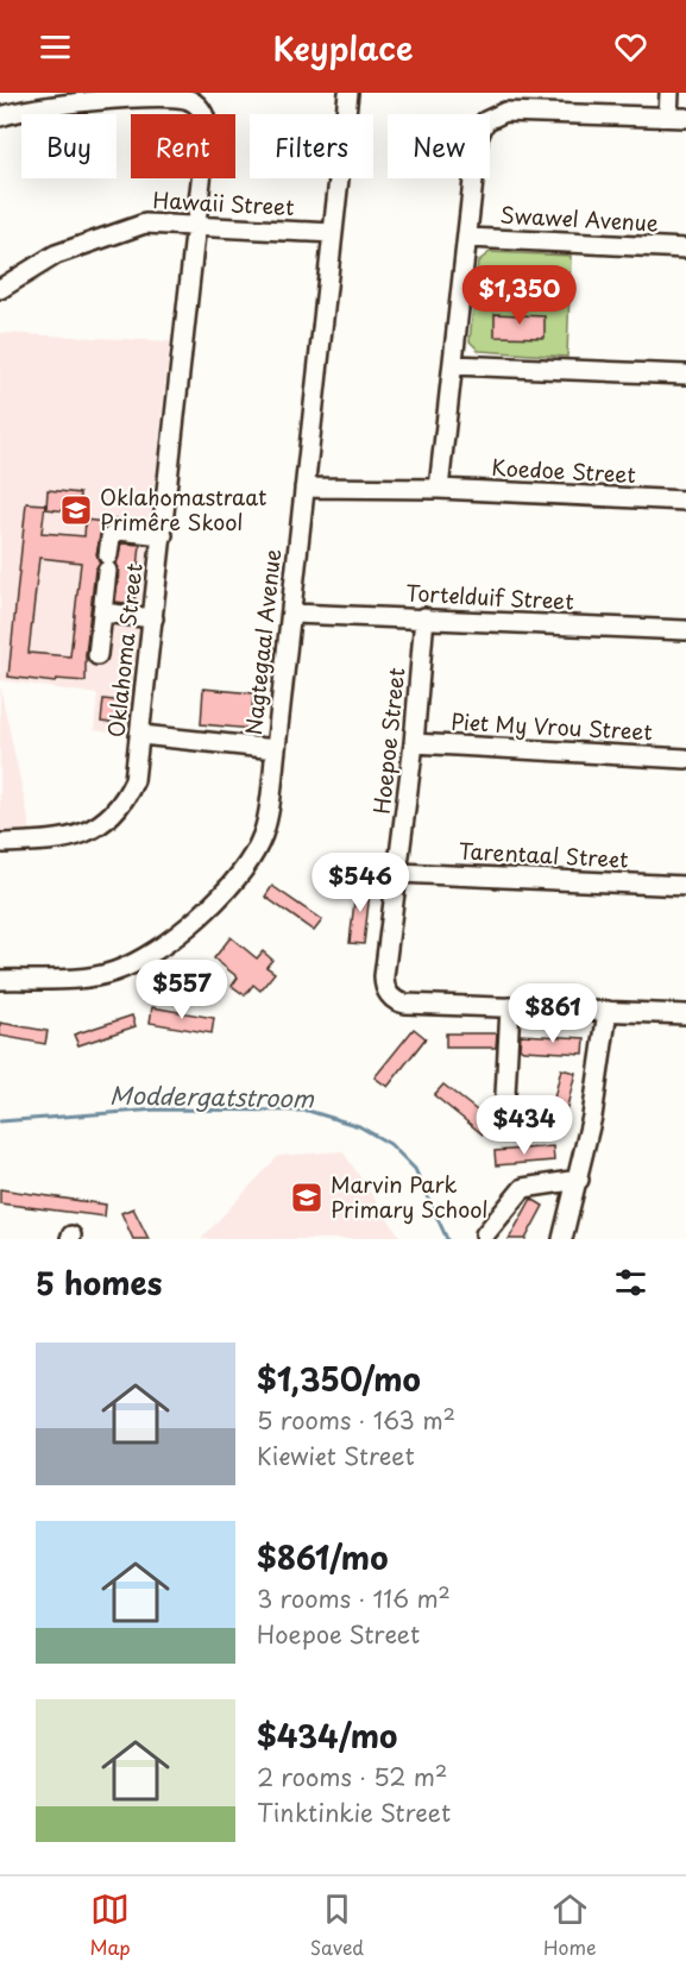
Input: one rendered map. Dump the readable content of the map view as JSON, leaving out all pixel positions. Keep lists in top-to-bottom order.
{
  "streets": {
    "street": [
      "Hawaii Street",
      "Swawel Avenue",
      "Koedoe Street",
      "Tortelduif Street",
      "Nagtegaal Avenue",
      "Oklahoma Street",
      "Piet My Vrou Street",
      "Hoepoe Street",
      "Tarentaal Street"
    ]
  },
  "crossings": [
    ["Hawaii Street", "Nagtegaal Avenue"],
    ["Hawaii Street", "Oklahoma Street"],
    ["Koedoe Street", "Nagtegaal Avenue"],
    ["Tortelduif Street", "Nagtegaal Avenue"],
    ["Tortelduif Street", "Hoepoe Street"],
    ["Piet My Vrou Street", "Hoepoe Street"],
    ["Hoepoe Street", "Tarentaal Street"]
  ],
  "water": ["Moddergatstroom"],
  "places": {
    "school or university": ["Oklahomastraat Primêre Skool", "Marvin Park Primary School"]
  },
  "page": {
    "header": "Keyplace",
    "chip": [
      "Buy",
      "Rent",
      "Filters",
      "New"
    ],
    "price": [
      "$1,350",
      "$546",
      "$557",
      "$861",
      "$434"
    ],
    "heading": "5 homes",
    "list": [
      {
        "name": "$1,350/mo",
        "note": "5 rooms · 163 m² · Kiewiet Street"
      },
      {
        "name": "$861/mo",
        "note": "3 rooms · 116 m² · Hoepoe Street"
      },
      {
        "name": "$434/mo",
        "note": "2 rooms · 52 m² · Tinktinkie Street"
      }
    ],
    "tabs": ["Map", "Saved", "Home"]
  }
}
